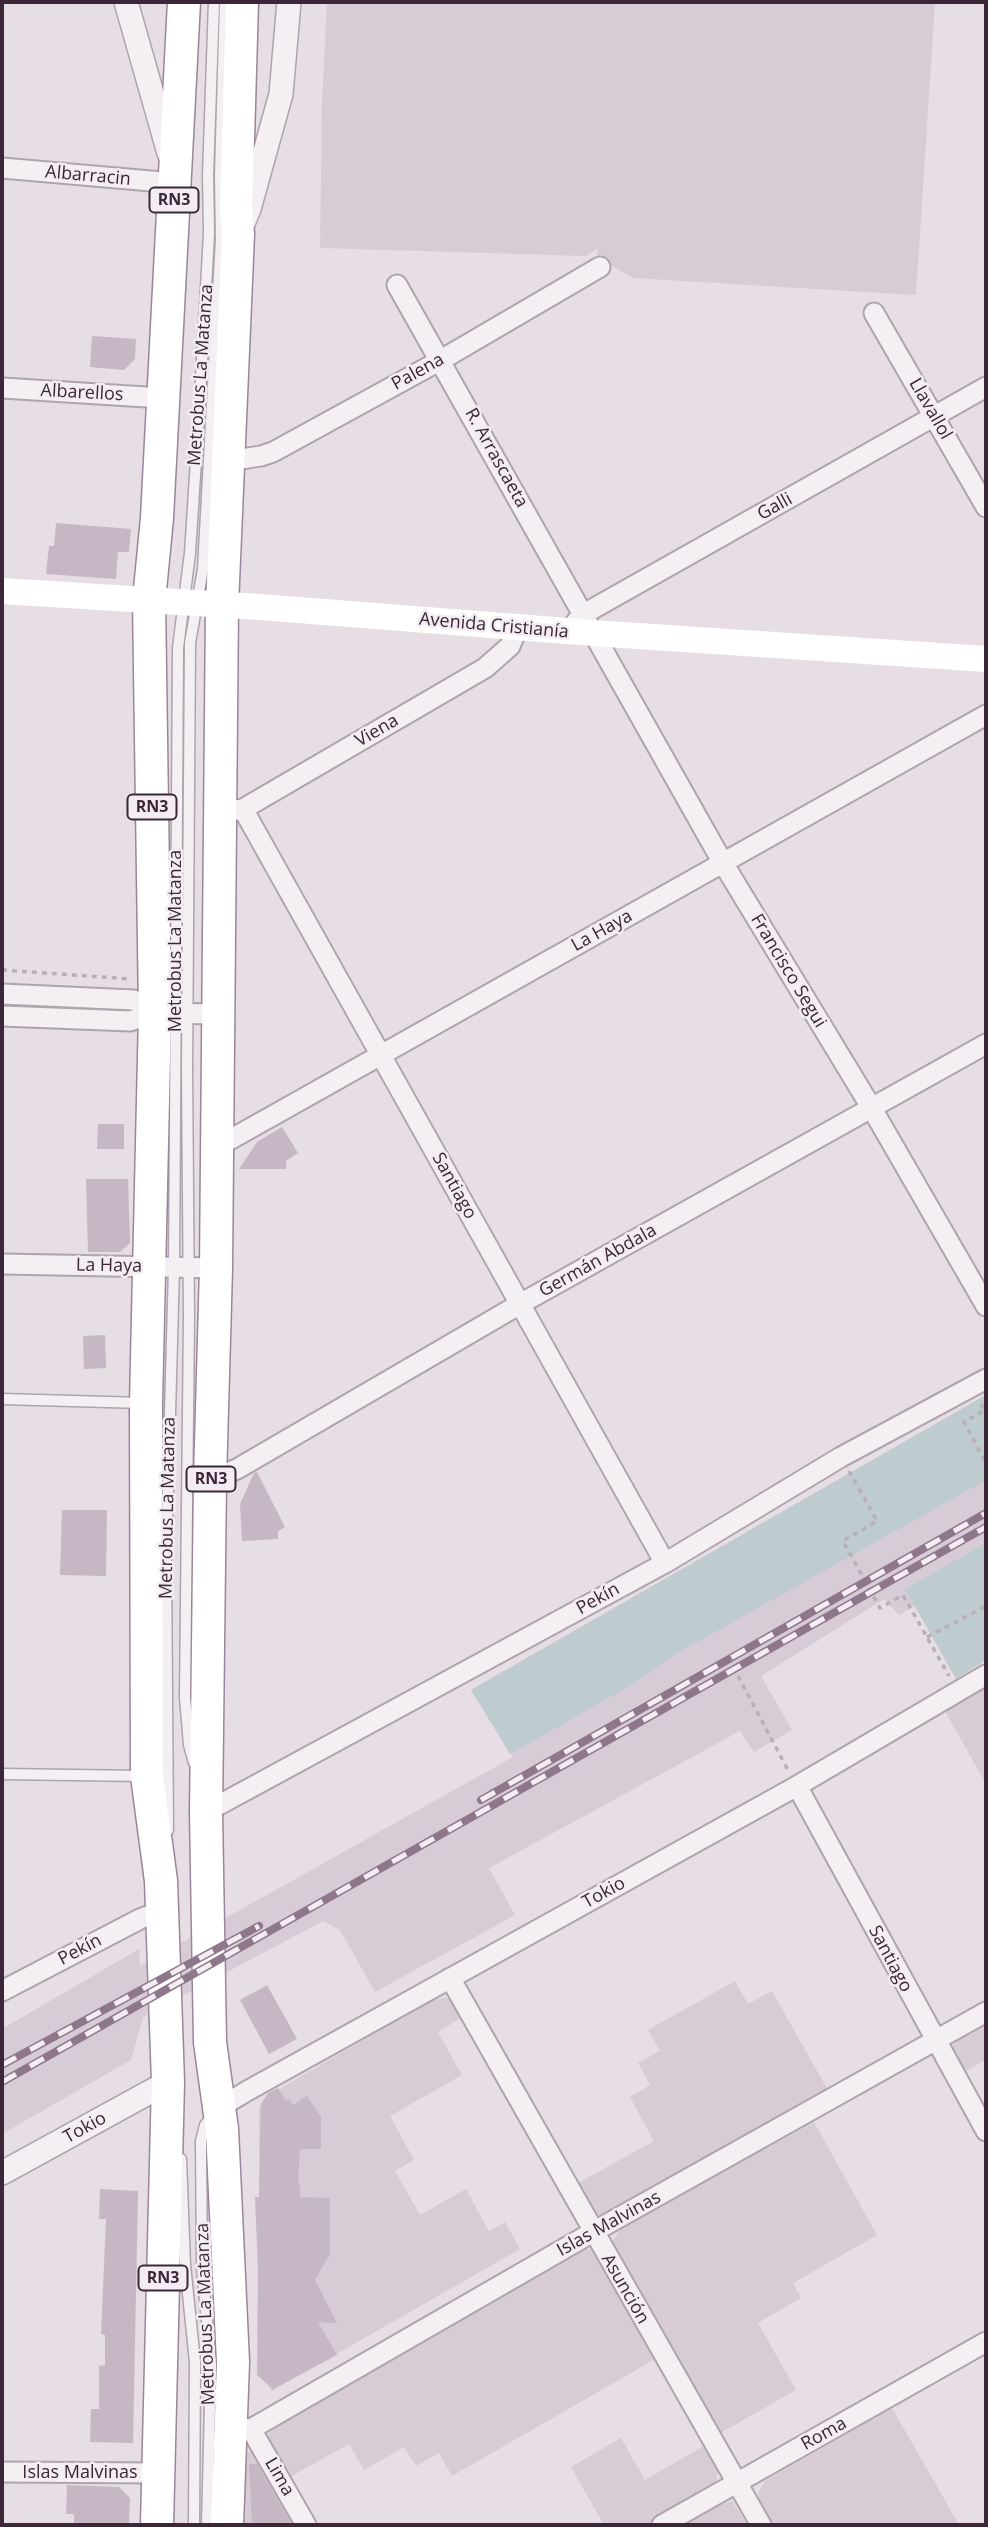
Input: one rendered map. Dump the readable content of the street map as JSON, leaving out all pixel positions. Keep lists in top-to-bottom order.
{
  "streets": {
    "highway": ["RN3"],
    "main road": ["Avenida Cristianía"],
    "street": [
      "Albarracin",
      "Palena",
      "Albarellos",
      "Llavallol",
      "R. Arrascaeta",
      "Galli",
      "Viena",
      "La Haya",
      "Francisco Segui",
      "Santiago",
      "Germán Abdala",
      "Pekín",
      "Tokio",
      "Islas Malvinas",
      "Asunción",
      "Roma",
      "Lima"
    ],
    "lane": ["Metrobus La Matanza"]
  },
  "crossings": [
    ["Albarracin", "RN3"],
    ["RN3", "Palena"],
    ["RN3", "Metrobus La Matanza"],
    ["RN3", "Albarellos"],
    ["RN3", "Avenida Cristianía"],
    ["RN3", "Viena"],
    ["RN3", "La Haya"],
    ["RN3", "Santiago"],
    ["RN3", "Germán Abdala"],
    ["RN3", "Pekín"],
    ["RN3", "Tokio"],
    ["RN3", "Islas Malvinas"],
    ["RN3", "Lima"],
    ["Palena", "R. Arrascaeta"],
    ["Metrobus La Matanza", "Avenida Cristianía"],
    ["Metrobus La Matanza", "La Haya"],
    ["Metrobus La Matanza", "Pekín"],
    ["Metrobus La Matanza", "Tokio"],
    ["Llavallol", "Galli"],
    ["R. Arrascaeta", "Galli"],
    ["R. Arrascaeta", "Avenida Cristianía"],
    ["R. Arrascaeta", "Francisco Segui"],
    ["Galli", "Avenida Cristianía"],
    ["Galli", "Francisco Segui"],
    ["Avenida Cristianía", "Viena"],
    ["Avenida Cristianía", "Francisco Segui"],
    ["Viena", "Santiago"],
    ["La Haya", "Francisco Segui"],
    ["La Haya", "Santiago"],
    ["Francisco Segui", "Germán Abdala"],
    ["Santiago", "Germán Abdala"],
    ["Santiago", "Pekín"],
    ["Santiago", "Tokio"],
    ["Santiago", "Islas Malvinas"],
    ["Tokio", "Asunción"],
    ["Islas Malvinas", "Asunción"],
    ["Islas Malvinas", "Lima"],
    ["Asunción", "Roma"]
  ]
}
